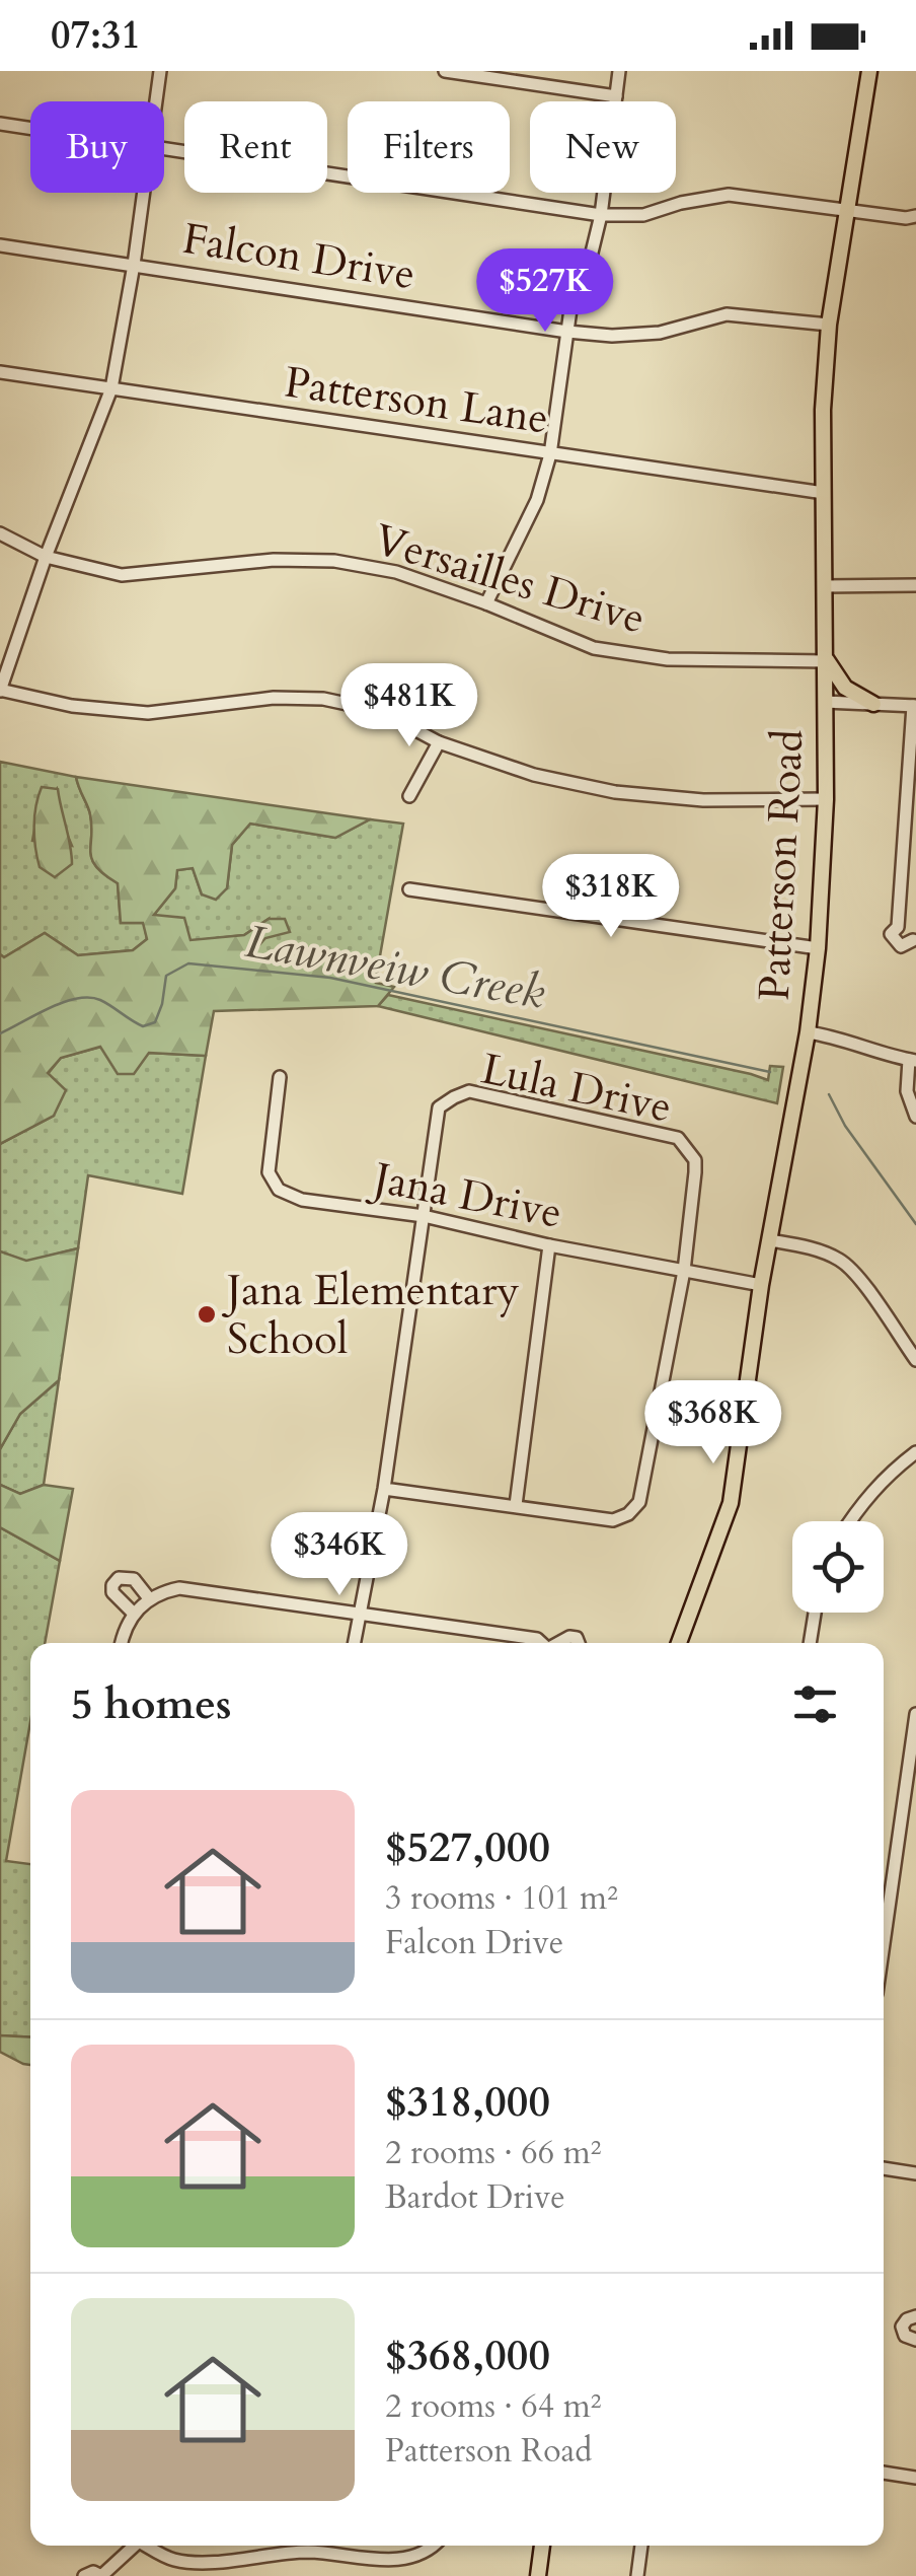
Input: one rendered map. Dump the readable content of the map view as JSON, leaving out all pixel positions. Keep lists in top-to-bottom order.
{
  "streets": {
    "main road": ["Patterson Road"],
    "street": [
      "Falcon Drive",
      "Patterson Lane",
      "Versailles Drive",
      "Lula Drive",
      "Jana Drive"
    ]
  },
  "crossings": [
    ["Falcon Drive", "Patterson Road"],
    ["Patterson Lane", "Patterson Road"],
    ["Versailles Drive", "Patterson Road"],
    ["Patterson Road", "Jana Drive"],
    ["Lula Drive", "Jana Drive"]
  ],
  "water": ["Lawnveiw Creek"],
  "places": ["Jana Elementary School"],
  "page": {
    "status": "07:31",
    "chip": [
      "Buy",
      "Rent",
      "Filters",
      "New"
    ],
    "price": [
      "$527K",
      "$481K",
      "$318K",
      "$368K",
      "$346K"
    ],
    "heading": "5 homes",
    "list": [
      {
        "name": "$527,000",
        "note": "3 rooms · 101 m² · Falcon Drive"
      },
      {
        "name": "$318,000",
        "note": "2 rooms · 66 m² · Bardot Drive"
      },
      {
        "name": "$368,000",
        "note": "2 rooms · 64 m² · Patterson Road"
      }
    ]
  }
}
